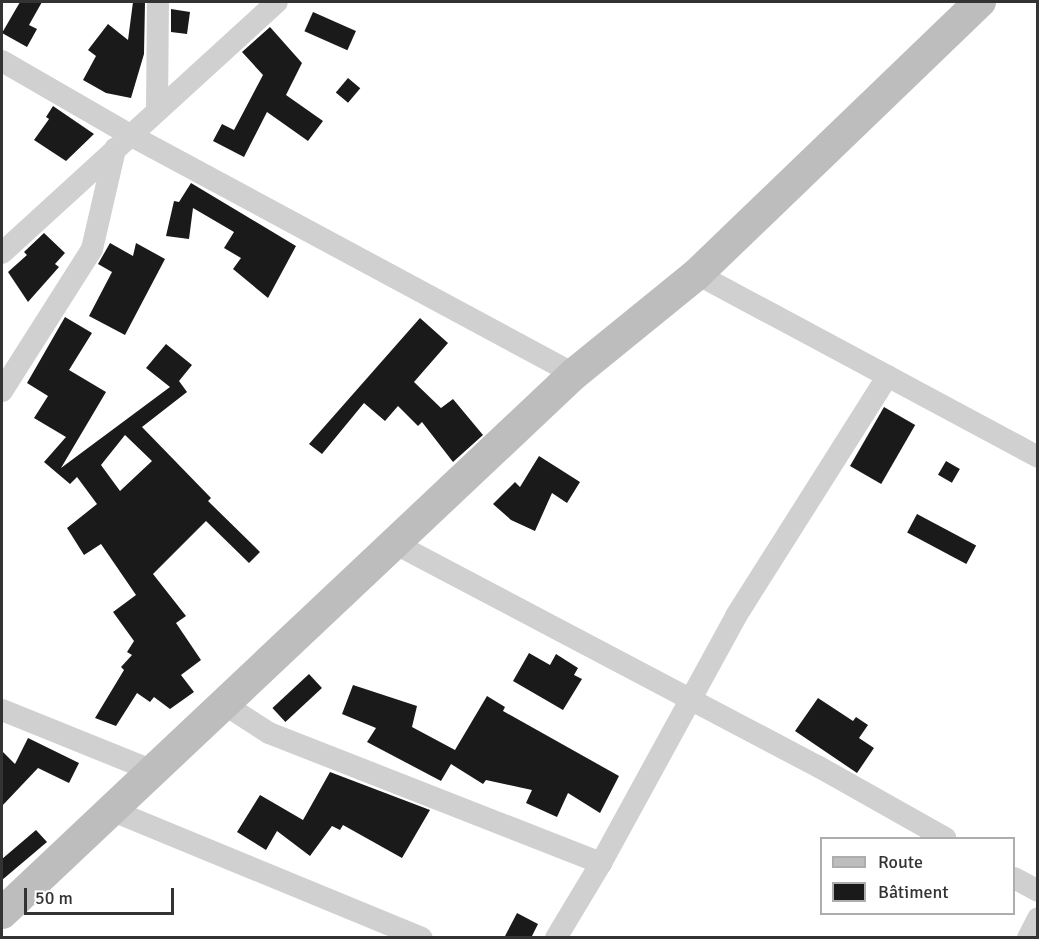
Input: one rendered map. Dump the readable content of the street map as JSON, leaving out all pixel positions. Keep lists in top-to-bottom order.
{
  "legend": ["Route", "Bâtiment"],
  "scale_bar": "50 m"
}
